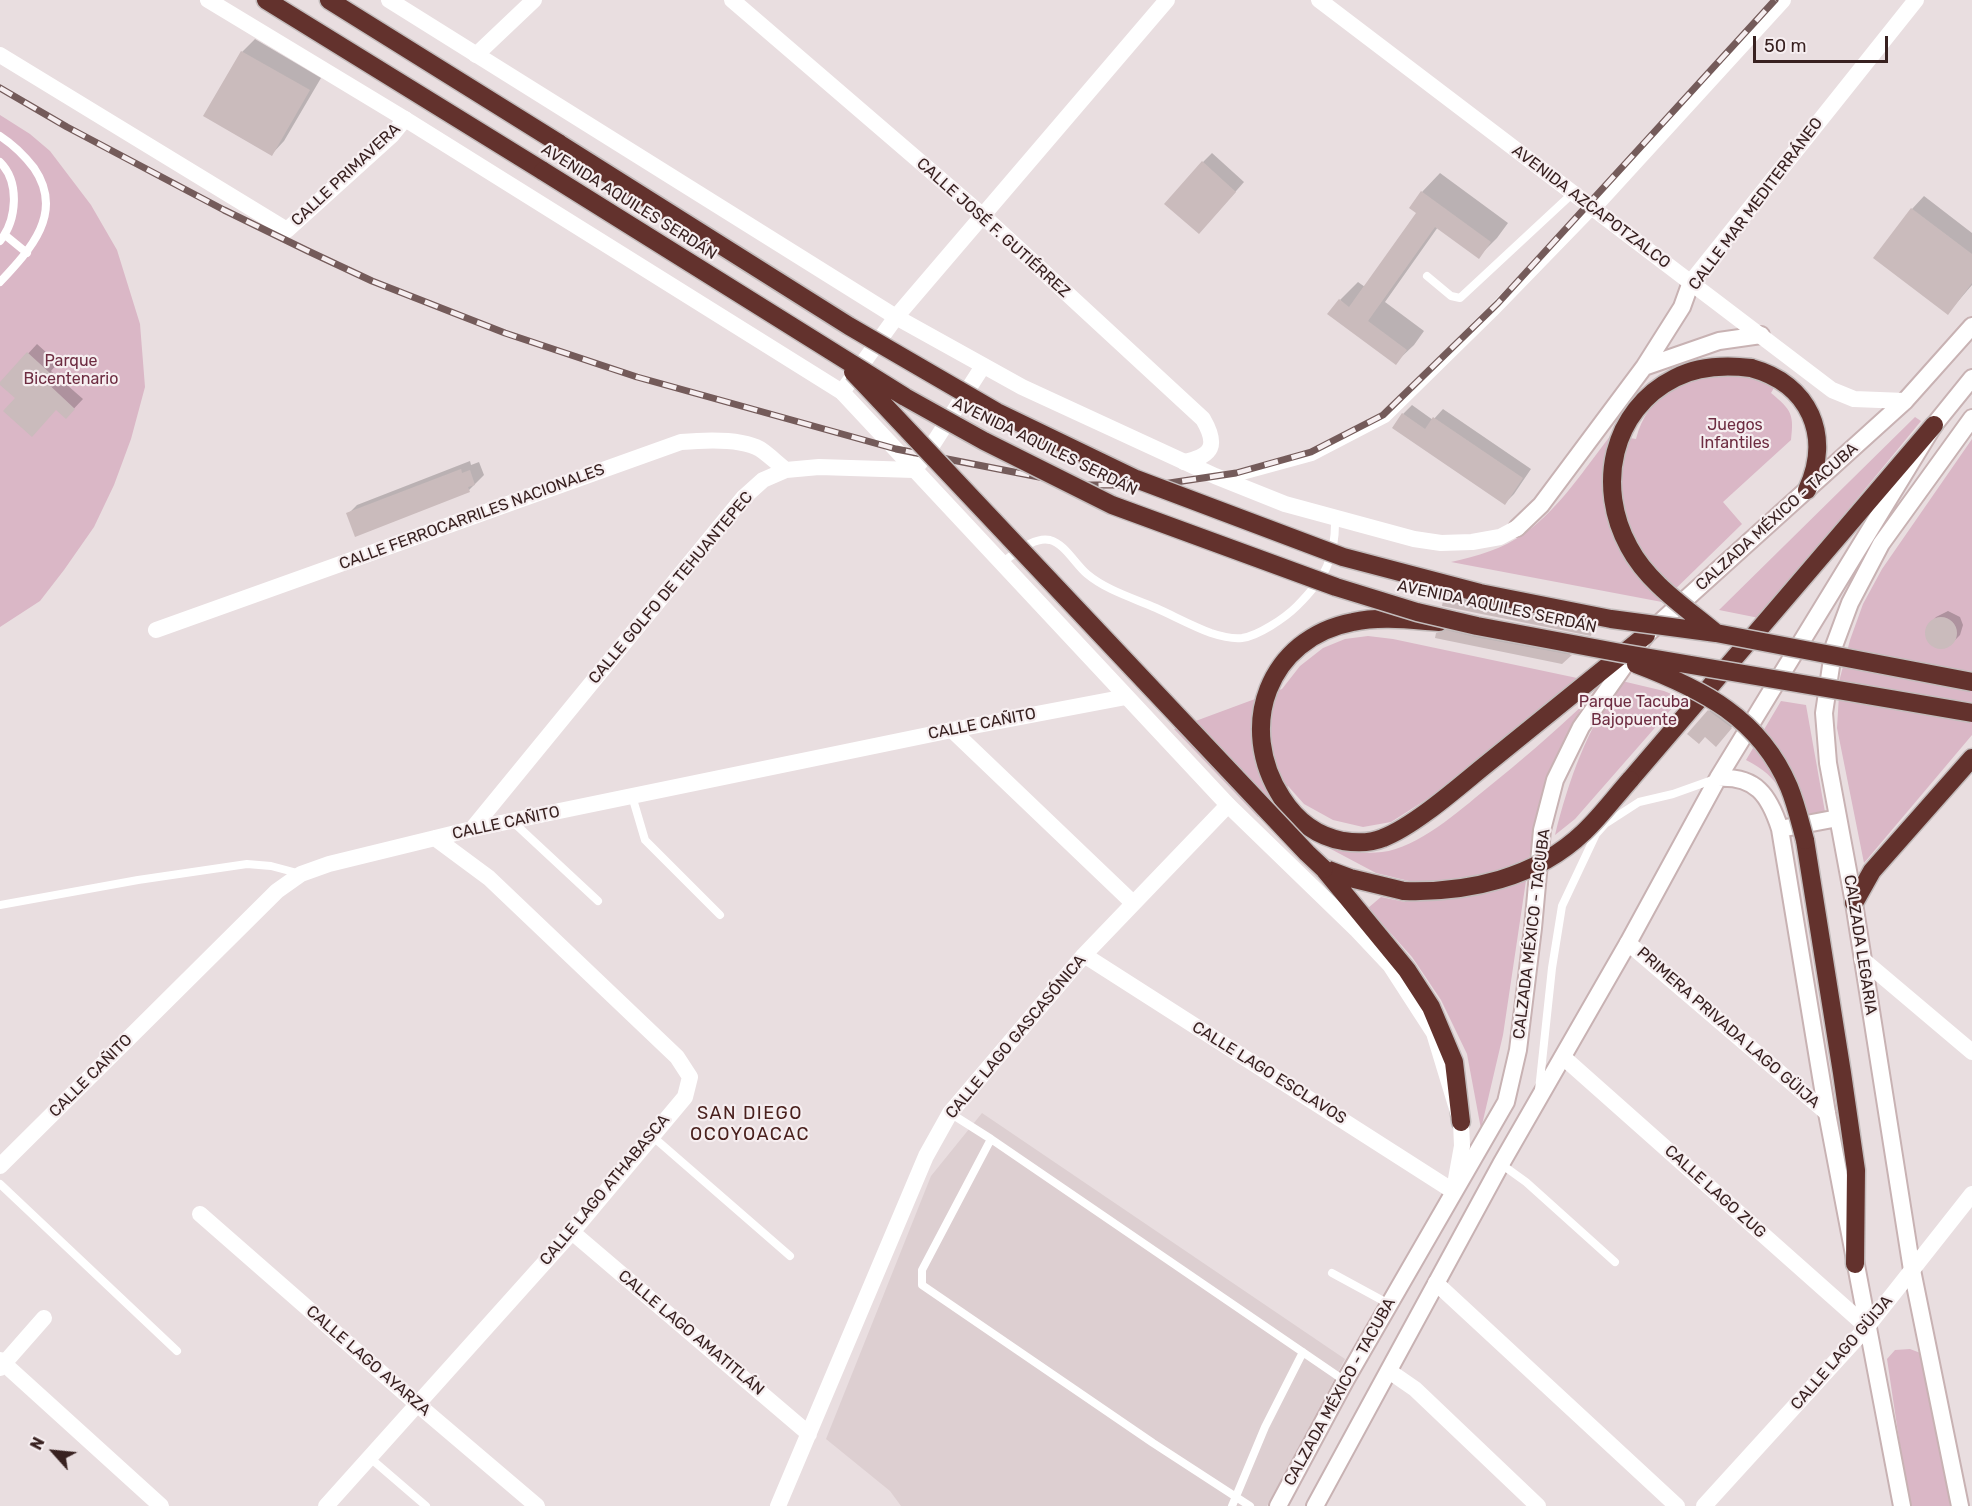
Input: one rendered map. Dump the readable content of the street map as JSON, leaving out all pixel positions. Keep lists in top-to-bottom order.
{
  "streets": {
    "highway": ["AVENIDA AQUILES SERDÁN"],
    "street": [
      "CALLE PRIMAVERA",
      "CALLE MAR MEDITERRÁNEO",
      "AVENIDA AZCAPOTZALCO",
      "CALLE JOSÉ F. GUTIÉRREZ",
      "CALLE FERROCARRILES NACIONALES",
      "CALZADA MÉXICO - TACUBA",
      "CALLE GOLFO DE TEHUANTEPEC",
      "CALLE CAÑITO",
      "CALZADA LEGARIA",
      "PRIMERA PRIVADA LAGO GÜIJA",
      "CALLE LAGO GASCASÓNICA",
      "CALLE LAGO ESCLAVOS",
      "CALLE LAGO ATHABASCA",
      "CALLE LAGO ZUG",
      "CALLE LAGO AMATITLÁN",
      "CALLE LAGO GÜIJA",
      "CALLE LAGO AYARZA"
    ]
  },
  "crossings": [
    ["CALLE MAR MEDITERRÁNEO", "AVENIDA AZCAPOTZALCO"],
    ["AVENIDA AZCAPOTZALCO", "CALZADA MÉXICO - TACUBA"],
    ["CALLE FERROCARRILES NACIONALES", "CALLE GOLFO DE TEHUANTEPEC"],
    ["CALZADA MÉXICO - TACUBA", "PRIMERA PRIVADA LAGO GÜIJA"],
    ["CALZADA MÉXICO - TACUBA", "CALLE LAGO ESCLAVOS"],
    ["CALZADA MÉXICO - TACUBA", "CALLE LAGO ZUG"],
    ["CALLE GOLFO DE TEHUANTEPEC", "CALLE CAÑITO"],
    ["CALLE CAÑITO", "CALLE LAGO ATHABASCA"],
    ["CALZADA LEGARIA", "CALLE LAGO GÜIJA"],
    ["CALLE LAGO GASCASÓNICA", "CALLE LAGO ESCLAVOS"],
    ["CALLE LAGO GASCASÓNICA", "CALLE LAGO AMATITLÁN"],
    ["CALLE LAGO ATHABASCA", "CALLE LAGO AMATITLÁN"],
    ["CALLE LAGO ATHABASCA", "CALLE LAGO AYARZA"],
    ["CALLE LAGO ZUG", "CALLE LAGO GÜIJA"]
  ],
  "districts": ["SAN DIEGO OCOYOACAC"],
  "parks": ["Parque Bicentenario", "Juegos Infantiles", "Parque Tacuba Bajopuente"],
  "scale_bar": "50 m",
  "north": "top left"
}
